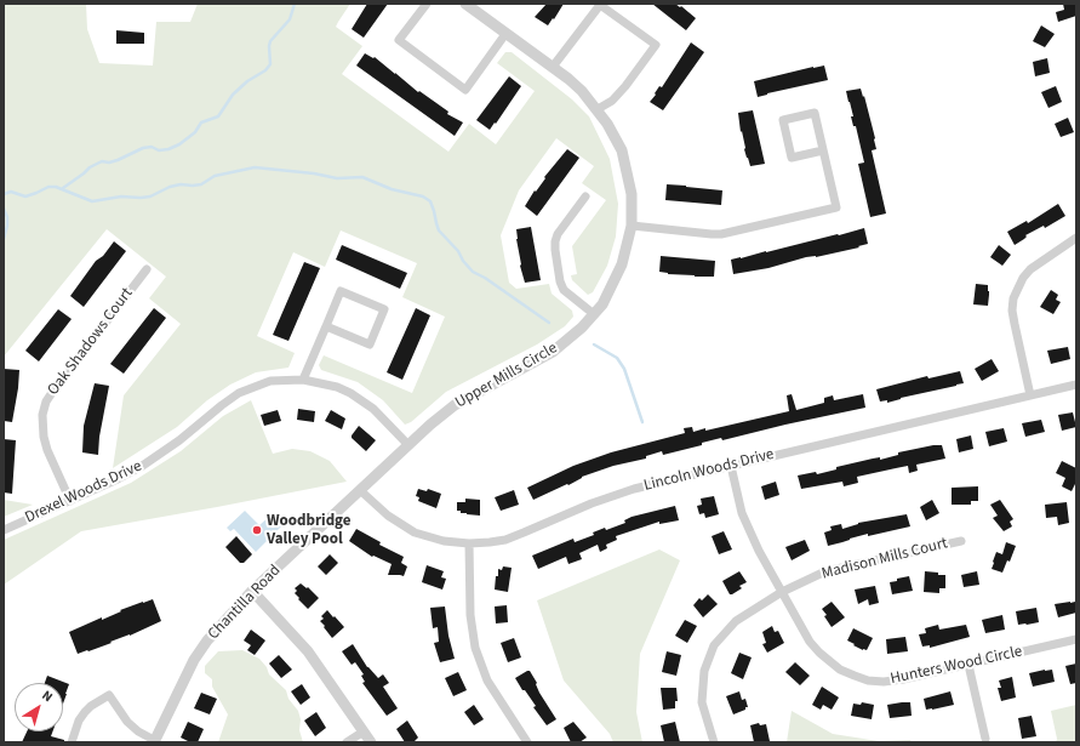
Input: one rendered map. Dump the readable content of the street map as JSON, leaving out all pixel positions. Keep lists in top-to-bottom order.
{
  "streets": {
    "street": [
      "Oak Shadows Court",
      "Upper Mills Circle",
      "Lincoln Woods Drive",
      "Drexel Woods Drive",
      "Madison Mills Court",
      "Chantilla Road",
      "Hunters Wood Circle"
    ]
  },
  "crossings": [
    ["Oak Shadows Court", "Drexel Woods Drive"],
    ["Upper Mills Circle", "Drexel Woods Drive"],
    ["Upper Mills Circle", "Chantilla Road"],
    ["Lincoln Woods Drive", "Chantilla Road"],
    ["Lincoln Woods Drive", "Hunters Wood Circle"],
    ["Drexel Woods Drive", "Chantilla Road"],
    ["Madison Mills Court", "Hunters Wood Circle"]
  ],
  "places": ["Woodbridge Valley Pool"],
  "north": "top right"
}
